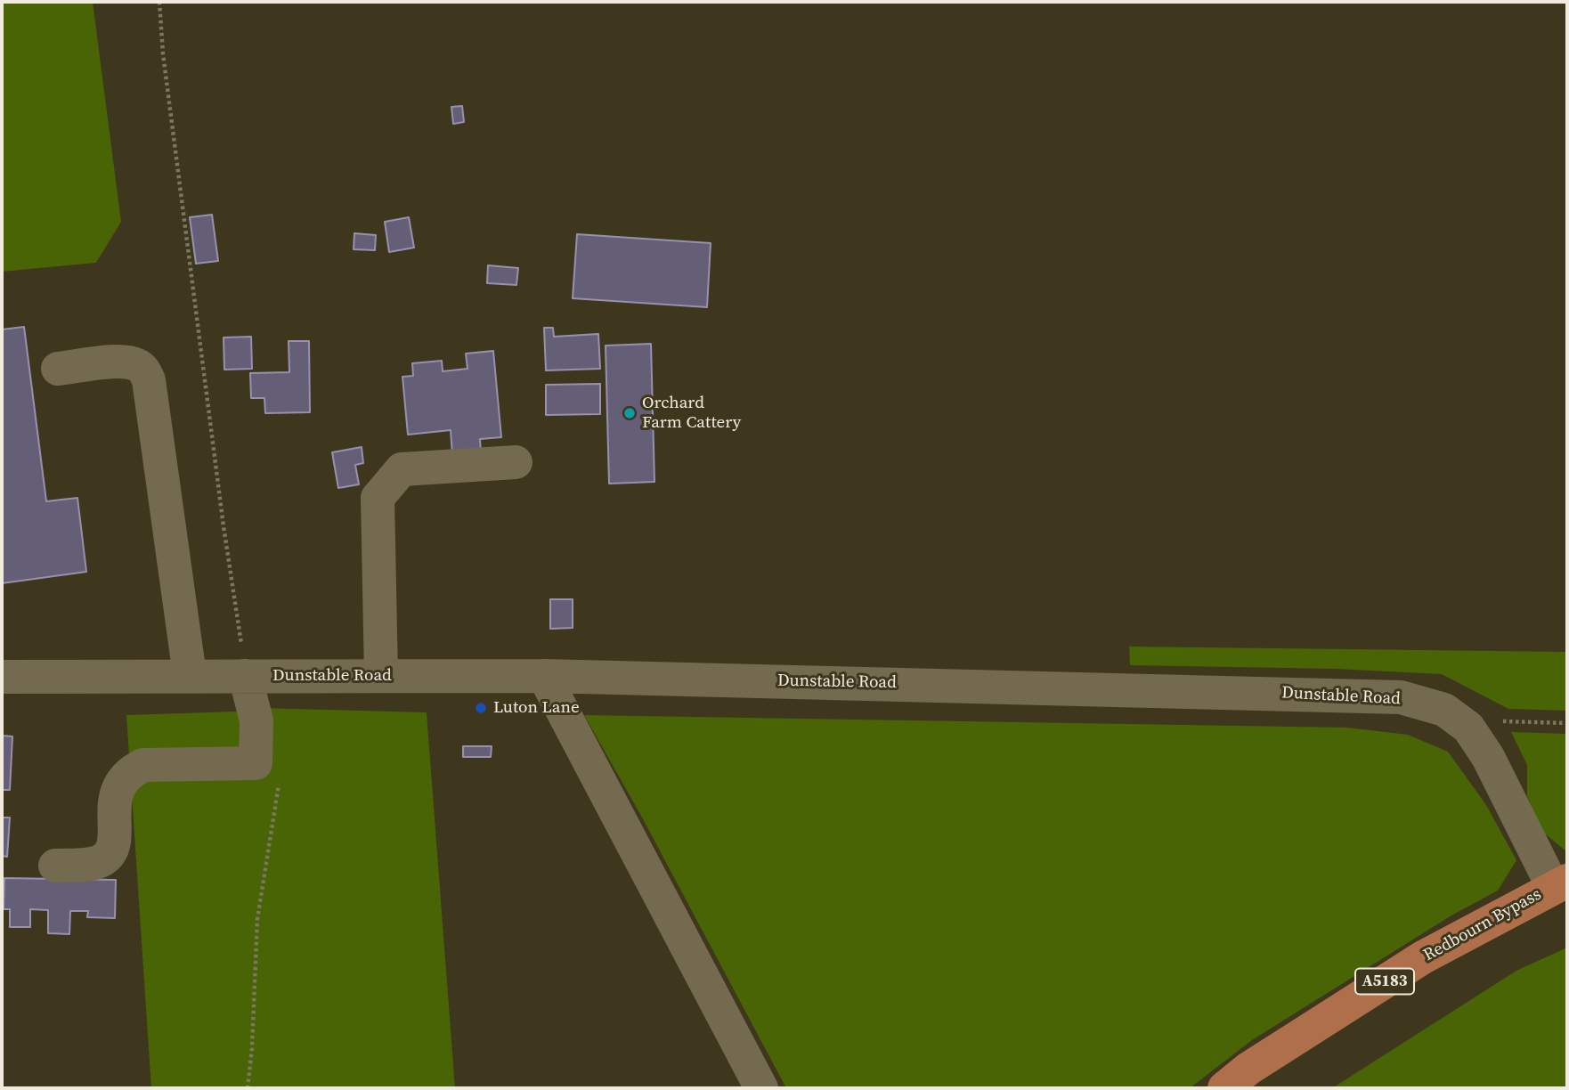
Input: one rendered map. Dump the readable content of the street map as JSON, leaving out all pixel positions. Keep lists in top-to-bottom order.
{
  "streets": {
    "main road": ["Redbourn Bypass", "A5183"],
    "street": ["Dunstable Road"]
  },
  "crossings": [
    ["Dunstable Road", "Redbourn Bypass"]
  ],
  "places": ["Orchard Farm Cattery", "Luton Lane"]
}
